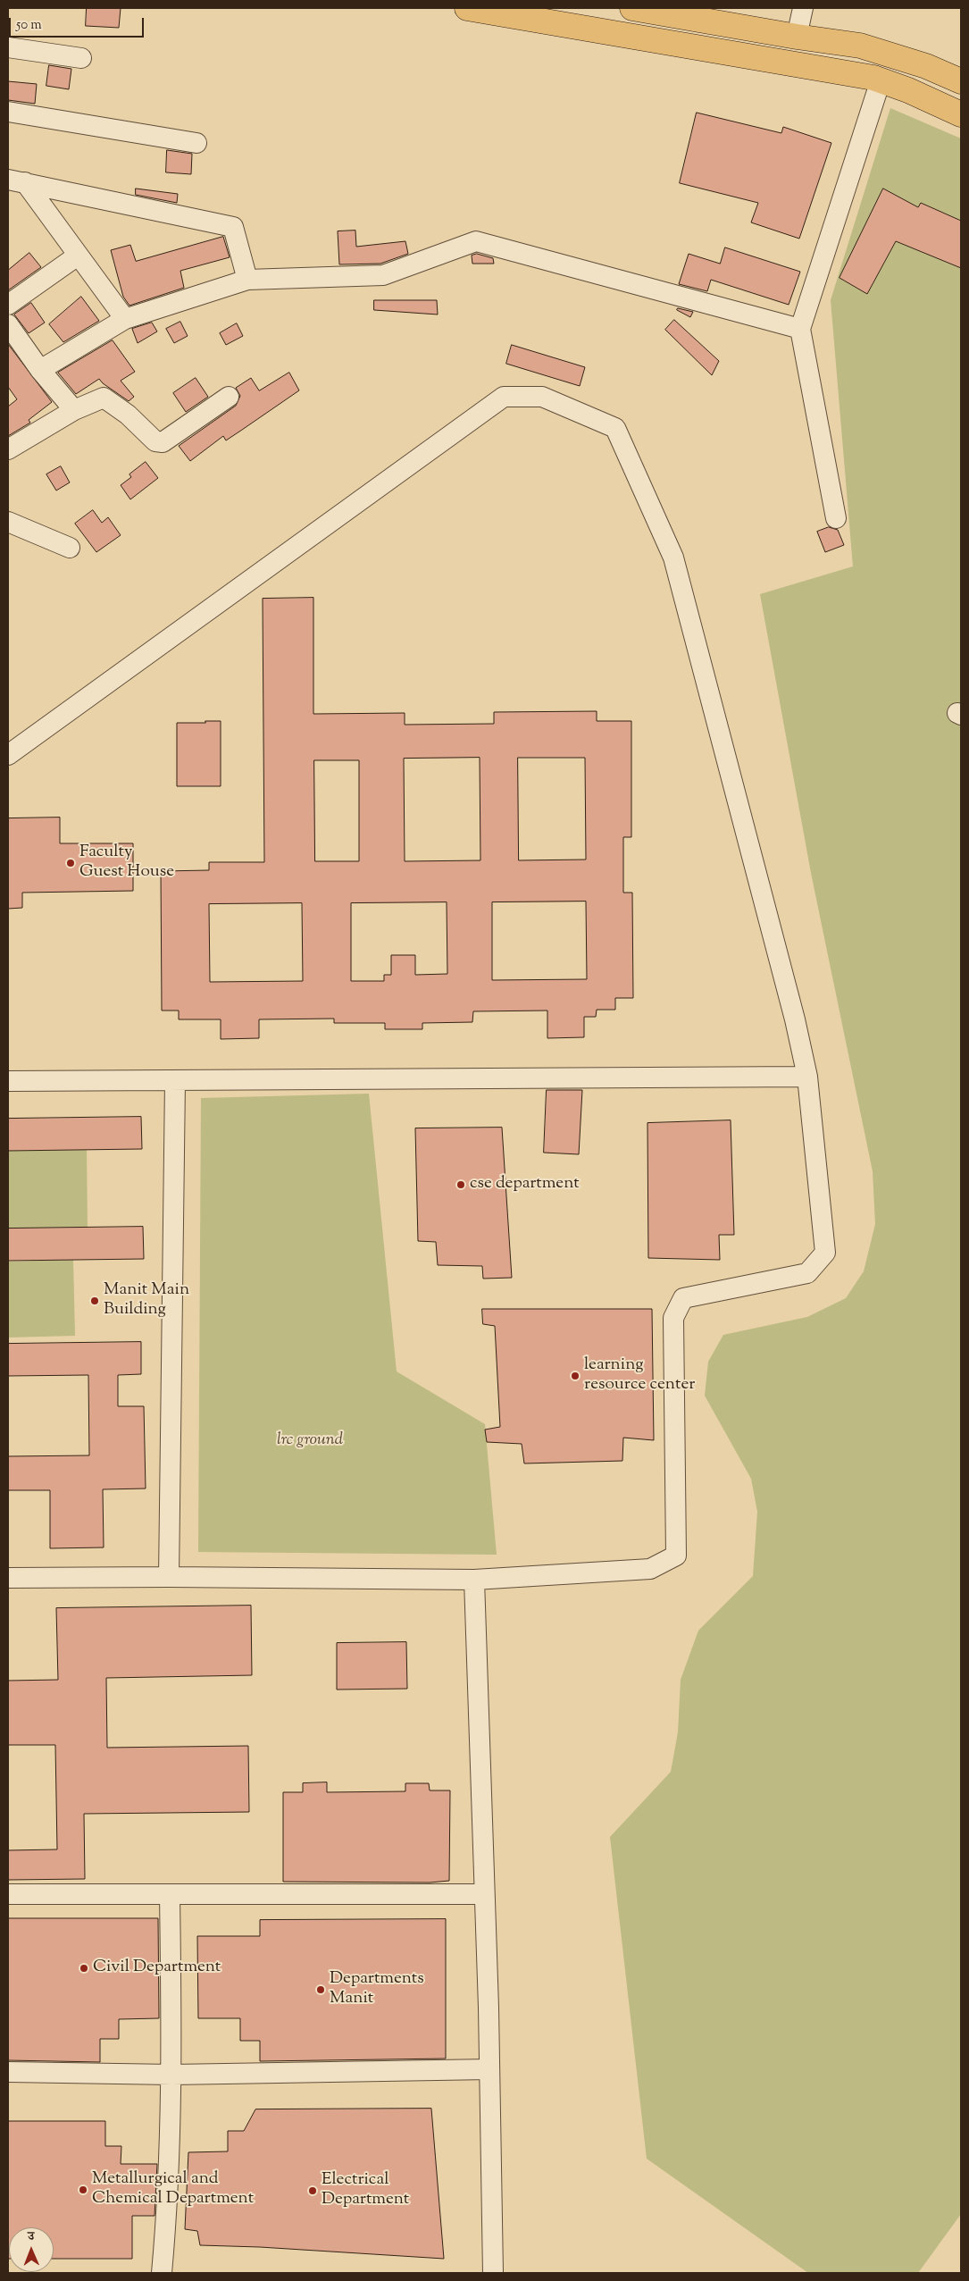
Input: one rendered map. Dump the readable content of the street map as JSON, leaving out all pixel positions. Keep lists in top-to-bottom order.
{
  "parks": ["lrc ground"],
  "places": [
    "Faculty Guest House",
    "cse department",
    "Manit Main Building",
    "learning resource center",
    "Civil Department",
    "Departments Manit",
    "Metallurgical and Chemical Department",
    "Electrical Department"
  ],
  "scale_bar": "50 m",
  "north": "top"
}
